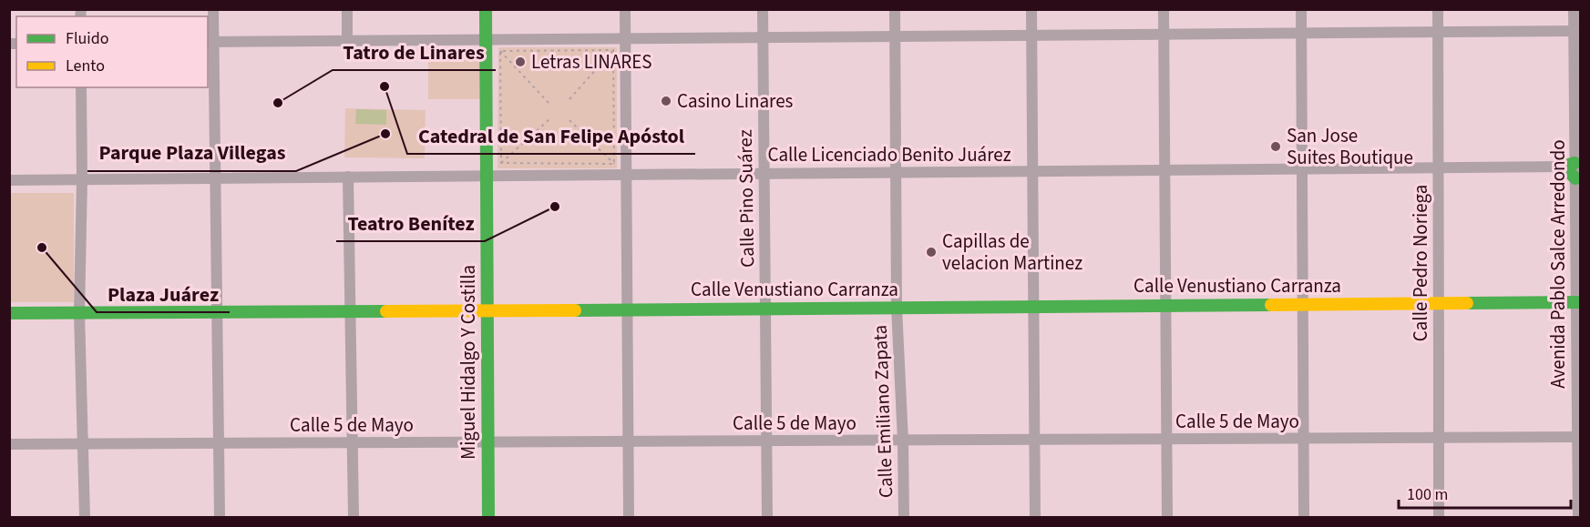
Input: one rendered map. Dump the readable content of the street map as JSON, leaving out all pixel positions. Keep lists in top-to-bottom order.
{
  "streets": {
    "street": [
      "Calle Licenciado Benito Juárez",
      "Calle Pino Suárez",
      "Calle Pedro Noriega",
      "Avenida Pablo Salce Arredondo",
      "Calle Venustiano Carranza",
      "Miguel Hidalgo Y Costilla",
      "Calle Emiliano Zapata",
      "Calle 5 de Mayo"
    ]
  },
  "crossings": [
    ["Calle Licenciado Benito Juárez", "Calle Pino Suárez"],
    ["Calle Licenciado Benito Juárez", "Calle Pedro Noriega"],
    ["Calle Licenciado Benito Juárez", "Avenida Pablo Salce Arredondo"],
    ["Calle Licenciado Benito Juárez", "Miguel Hidalgo Y Costilla"],
    ["Calle Licenciado Benito Juárez", "Calle Emiliano Zapata"],
    ["Calle Pino Suárez", "Calle Venustiano Carranza"],
    ["Calle Pino Suárez", "Calle 5 de Mayo"],
    ["Calle Pedro Noriega", "Calle Venustiano Carranza"],
    ["Calle Pedro Noriega", "Calle 5 de Mayo"],
    ["Avenida Pablo Salce Arredondo", "Calle Venustiano Carranza"],
    ["Avenida Pablo Salce Arredondo", "Calle 5 de Mayo"],
    ["Calle Venustiano Carranza", "Miguel Hidalgo Y Costilla"],
    ["Calle Venustiano Carranza", "Calle Emiliano Zapata"],
    ["Miguel Hidalgo Y Costilla", "Calle 5 de Mayo"],
    ["Calle Emiliano Zapata", "Calle 5 de Mayo"]
  ],
  "places": [
    "Letras LINARES",
    "Catedral de San Felipe Apóstol",
    "Casino Linares",
    "Tatro de Linares",
    "Parque Plaza Villegas",
    "San Jose Suites Boutique",
    "Teatro Benítez",
    "Plaza Juárez",
    "Capillas de velacion Martinez"
  ],
  "legend": ["Fluido", "Lento"],
  "scale_bar": "100 m"
}
